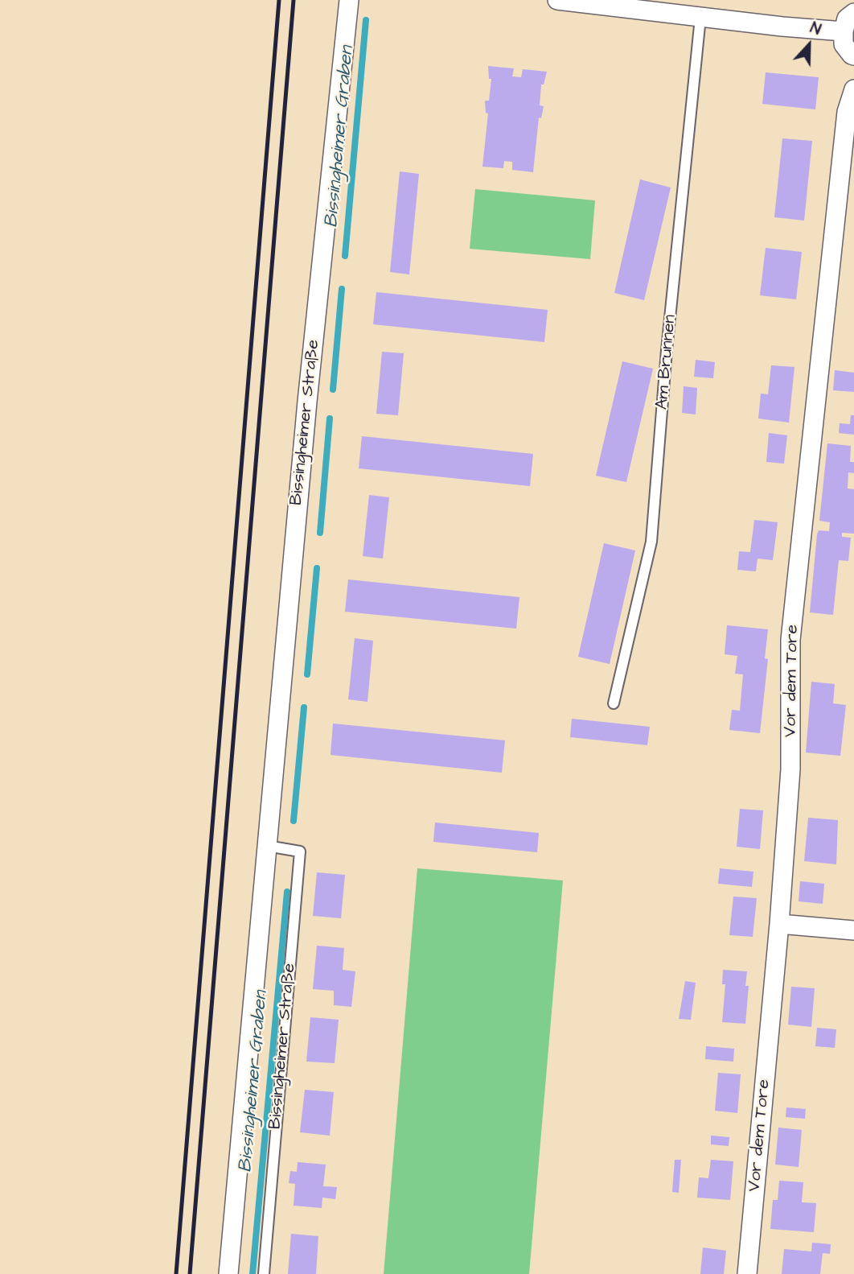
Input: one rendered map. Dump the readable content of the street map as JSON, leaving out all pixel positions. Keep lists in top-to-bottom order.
{
  "streets": {
    "street": ["Bissingheimer Straße", "Vor dem Tore"],
    "lane": ["Am Brunnen"]
  },
  "water": ["Bissingheimer Graben"],
  "north": "top"
}
